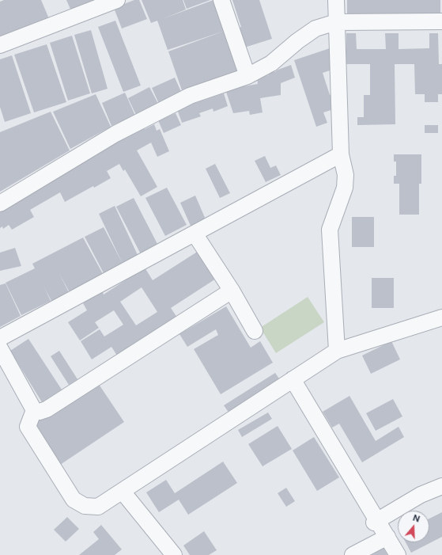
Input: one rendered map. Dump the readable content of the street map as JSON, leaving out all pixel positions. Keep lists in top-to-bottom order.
{
  "north": "top"
}
